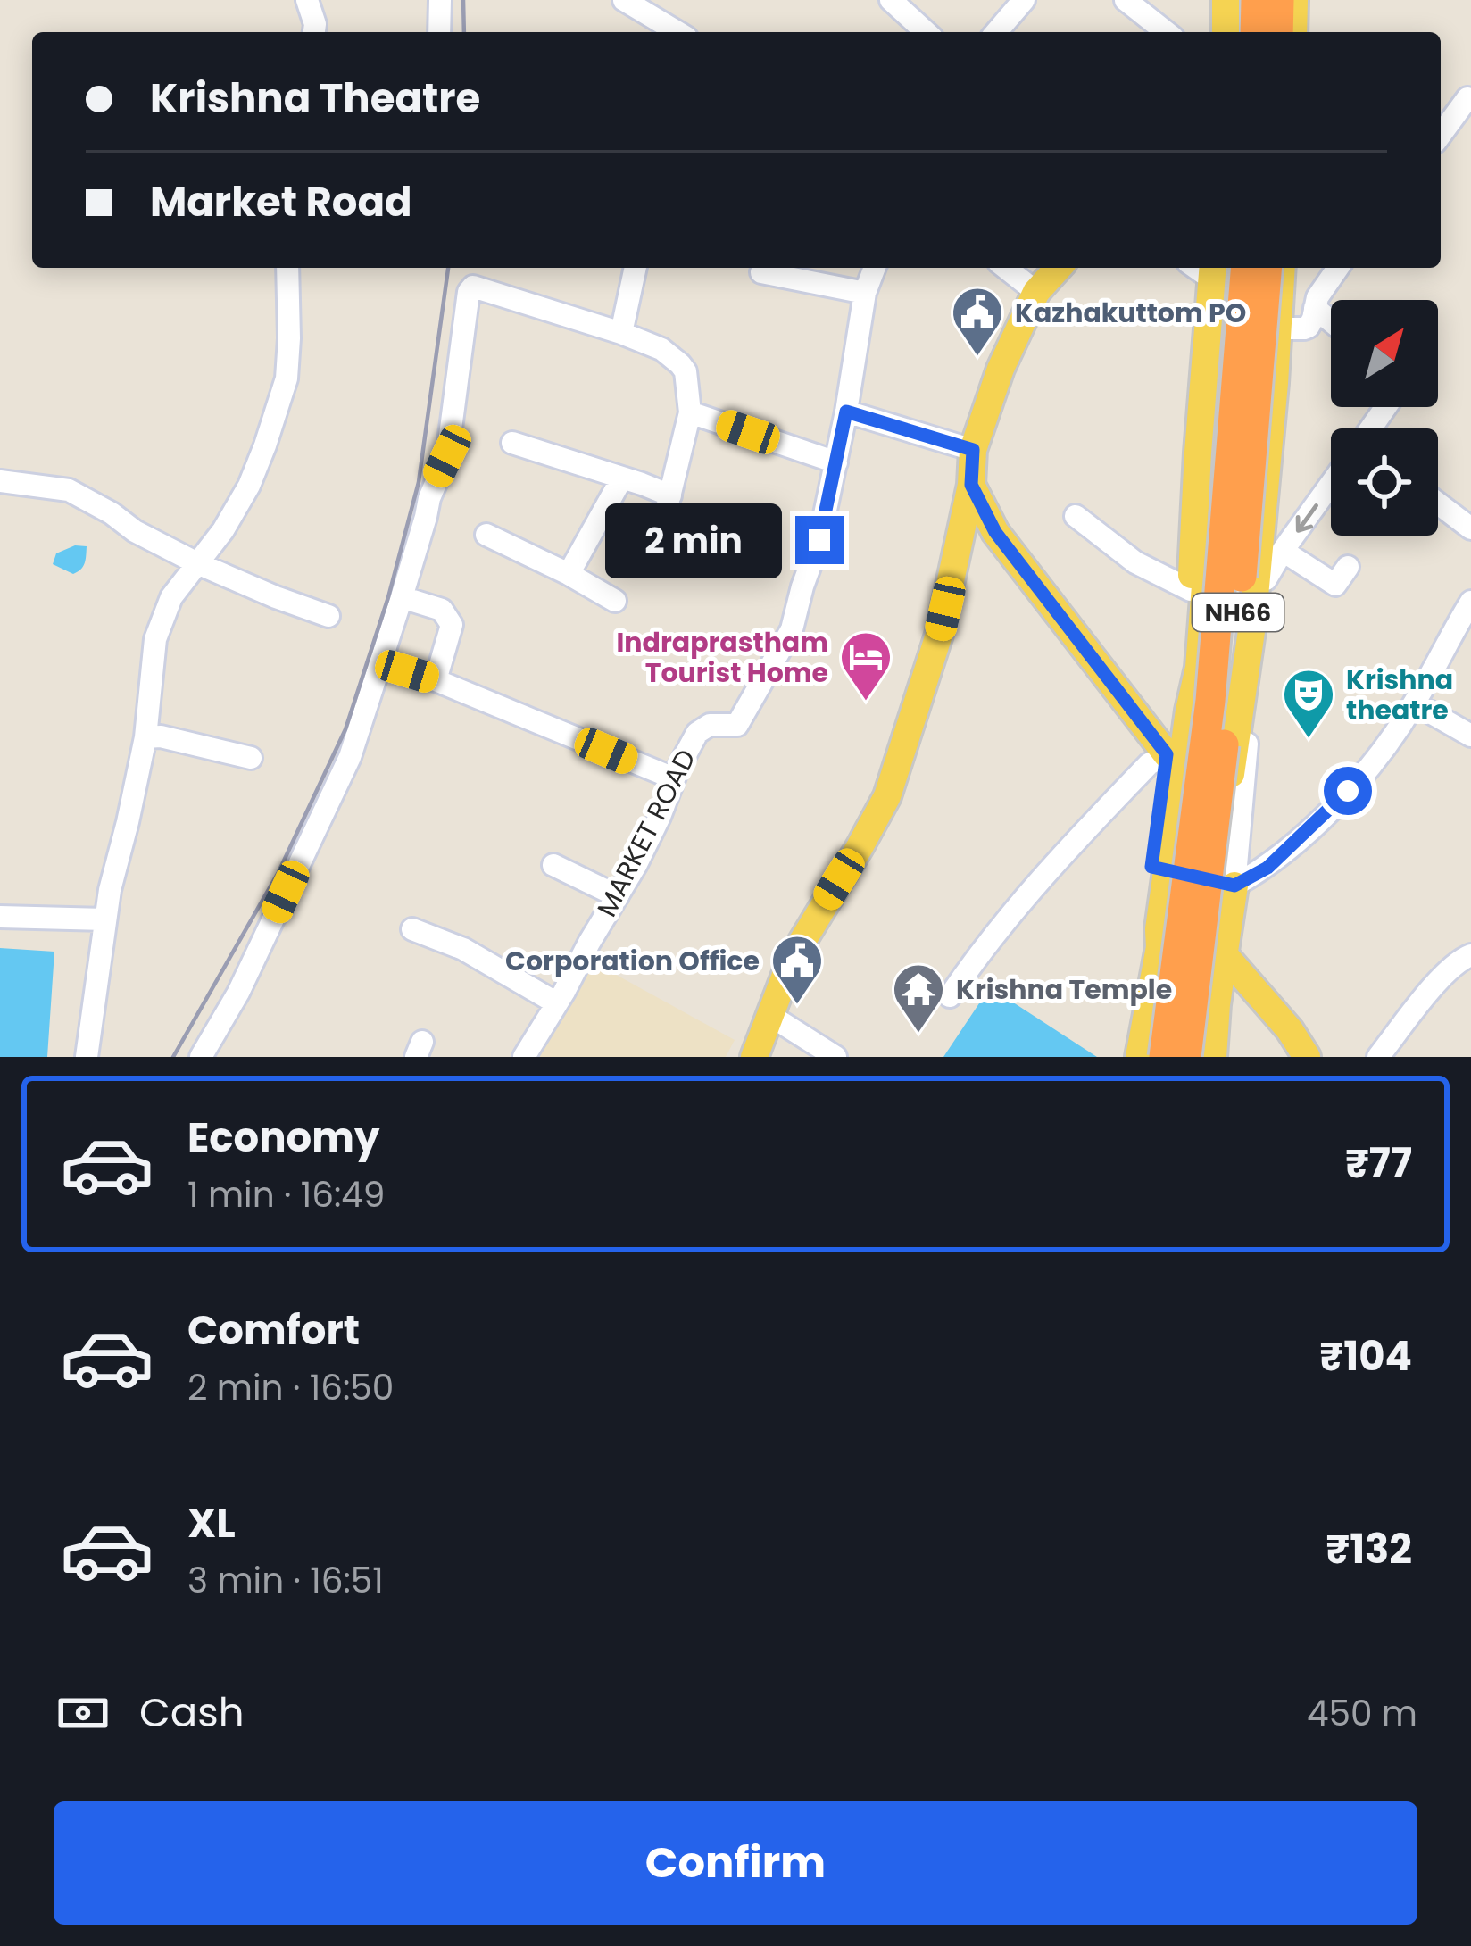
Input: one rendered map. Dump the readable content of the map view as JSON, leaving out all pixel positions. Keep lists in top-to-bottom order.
{
  "streets": {
    "highway": ["NH66"],
    "street": ["MARKET ROAD"]
  },
  "places": {
    "public building": ["Kazhakuttom PO", "Corporation Office"],
    "hotel": ["Indraprastham Tourist Home"],
    "theatre": ["Krishna theatre"],
    "temple": ["Krishna Temple"]
  },
  "north": "top right",
  "page": {
    "banner": ["Krishna Theatre", "Market Road"],
    "bubble": "2 min",
    "list": [
      {
        "name": "Economy",
        "note": "1 min · 16:49",
        "value": "₹77"
      },
      {
        "name": "Comfort",
        "note": "2 min · 16:50",
        "value": "₹104"
      },
      {
        "name": "XL",
        "note": "3 min · 16:51",
        "value": "₹132"
      }
    ],
    "pay": ["Cash", "450 m"],
    "buttons": "Confirm"
  }
}
